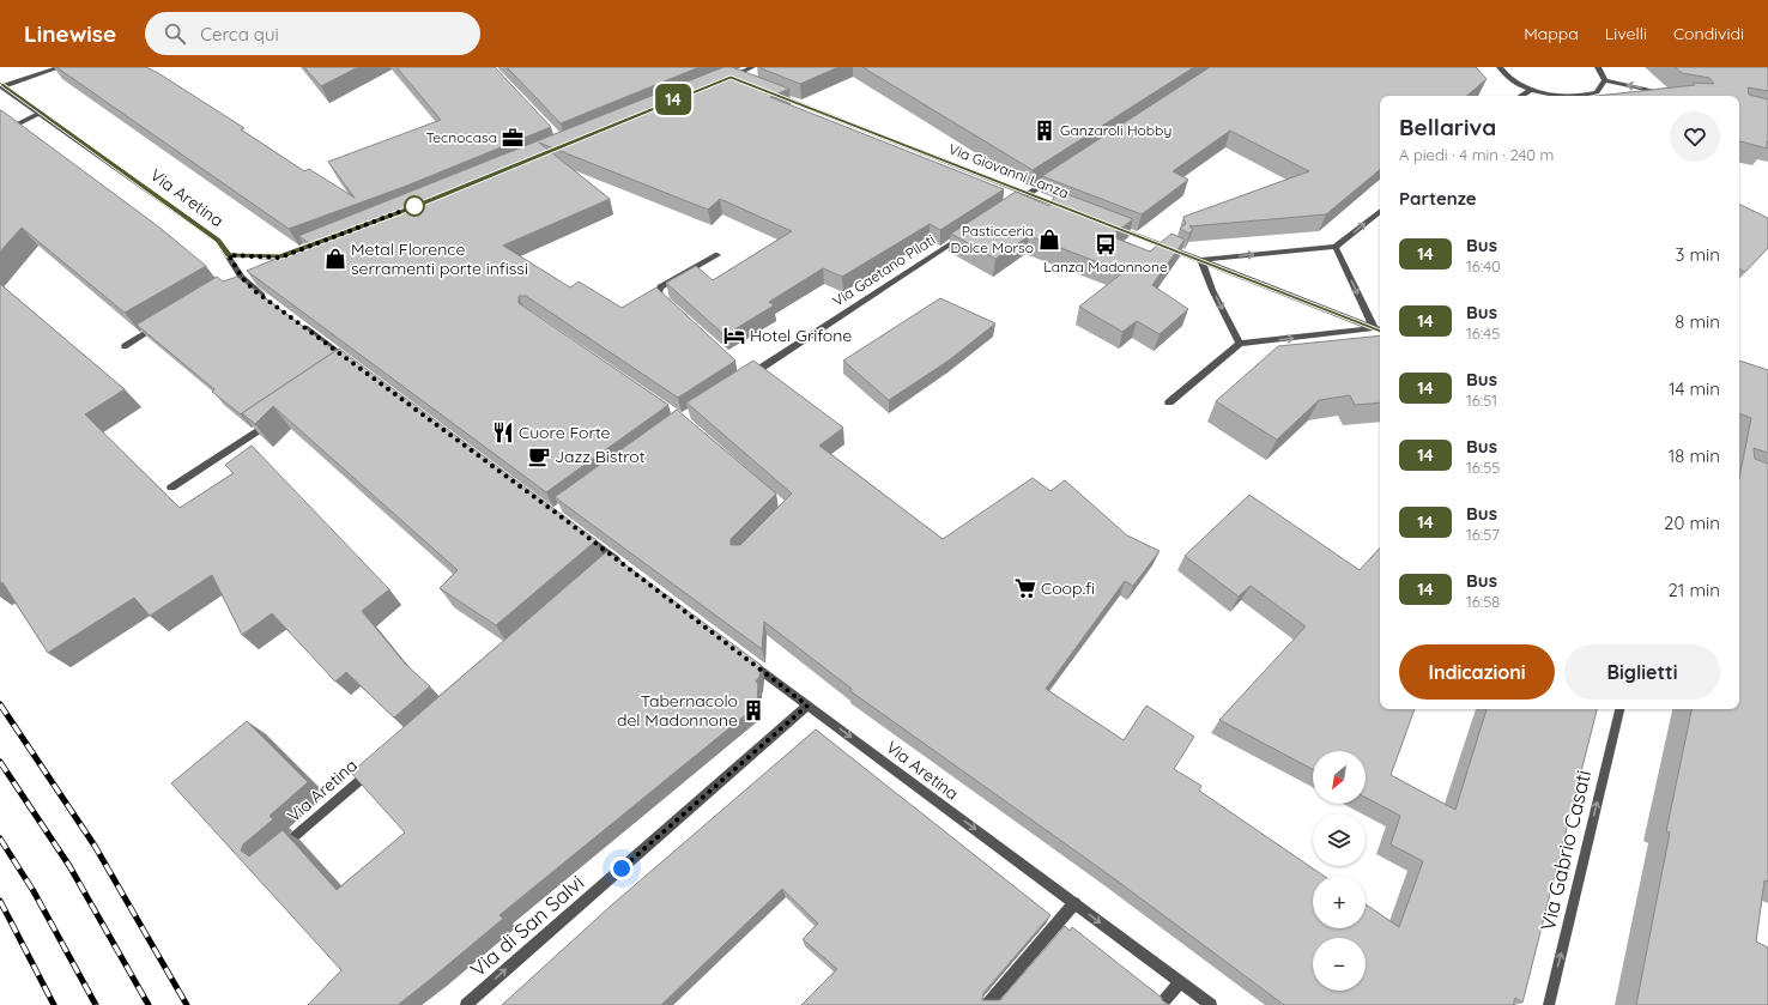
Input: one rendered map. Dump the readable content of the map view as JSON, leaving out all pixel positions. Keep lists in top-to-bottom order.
{
  "streets": {
    "street": [
      "Via Giovanni Lanza",
      "Via Aretina",
      "Via Gaetano Pilati",
      "Via Gabrio Casati",
      "Via di San Salvi"
    ]
  },
  "crossings": [
    ["Via Aretina", "Via di San Salvi"]
  ],
  "one_way": ["Via Aretina", "Via Gabrio Casati", "Via di San Salvi"],
  "places": {
    "building": ["Ganzaroli Hobby", "Tabernacolo del Madonnone"],
    "office": ["Tecnocasa"],
    "shop": ["Pasticceria Dolce Morso", "Metal Florence serramenti porte infissi"],
    "bus stop": ["Lanza Madonnone"],
    "hotel": ["Hotel Grifone"],
    "restaurant": ["Cuore Forte"],
    "cafe": ["Jazz Bistrot"],
    "supermarket": ["Coop.fi"]
  },
  "lines": ["bus line 14"],
  "north": "bottom left",
  "page": {
    "header": "Linewise",
    "search": "Cerca qui",
    "nav": ["Mappa", "Livelli", "Condividi"],
    "on_map": "14",
    "heading": [
      ["Bellariva", "A piedi · 4 min · 240 m"],
      "Partenze"
    ],
    "list": [
      {
        "mark": "14",
        "name": "Bus",
        "note": "16:40",
        "value": "3 min"
      },
      {
        "mark": "14",
        "name": "Bus",
        "note": "16:45",
        "value": "8 min"
      },
      {
        "mark": "14",
        "name": "Bus",
        "note": "16:51",
        "value": "14 min"
      },
      {
        "mark": "14",
        "name": "Bus",
        "note": "16:55",
        "value": "18 min"
      },
      {
        "mark": "14",
        "name": "Bus",
        "note": "16:57",
        "value": "20 min"
      },
      {
        "mark": "14",
        "name": "Bus",
        "note": "16:58",
        "value": "21 min"
      }
    ],
    "buttons": ["Indicazioni", "Biglietti"],
    "map_buttons": ["+", "−"]
  }
}
